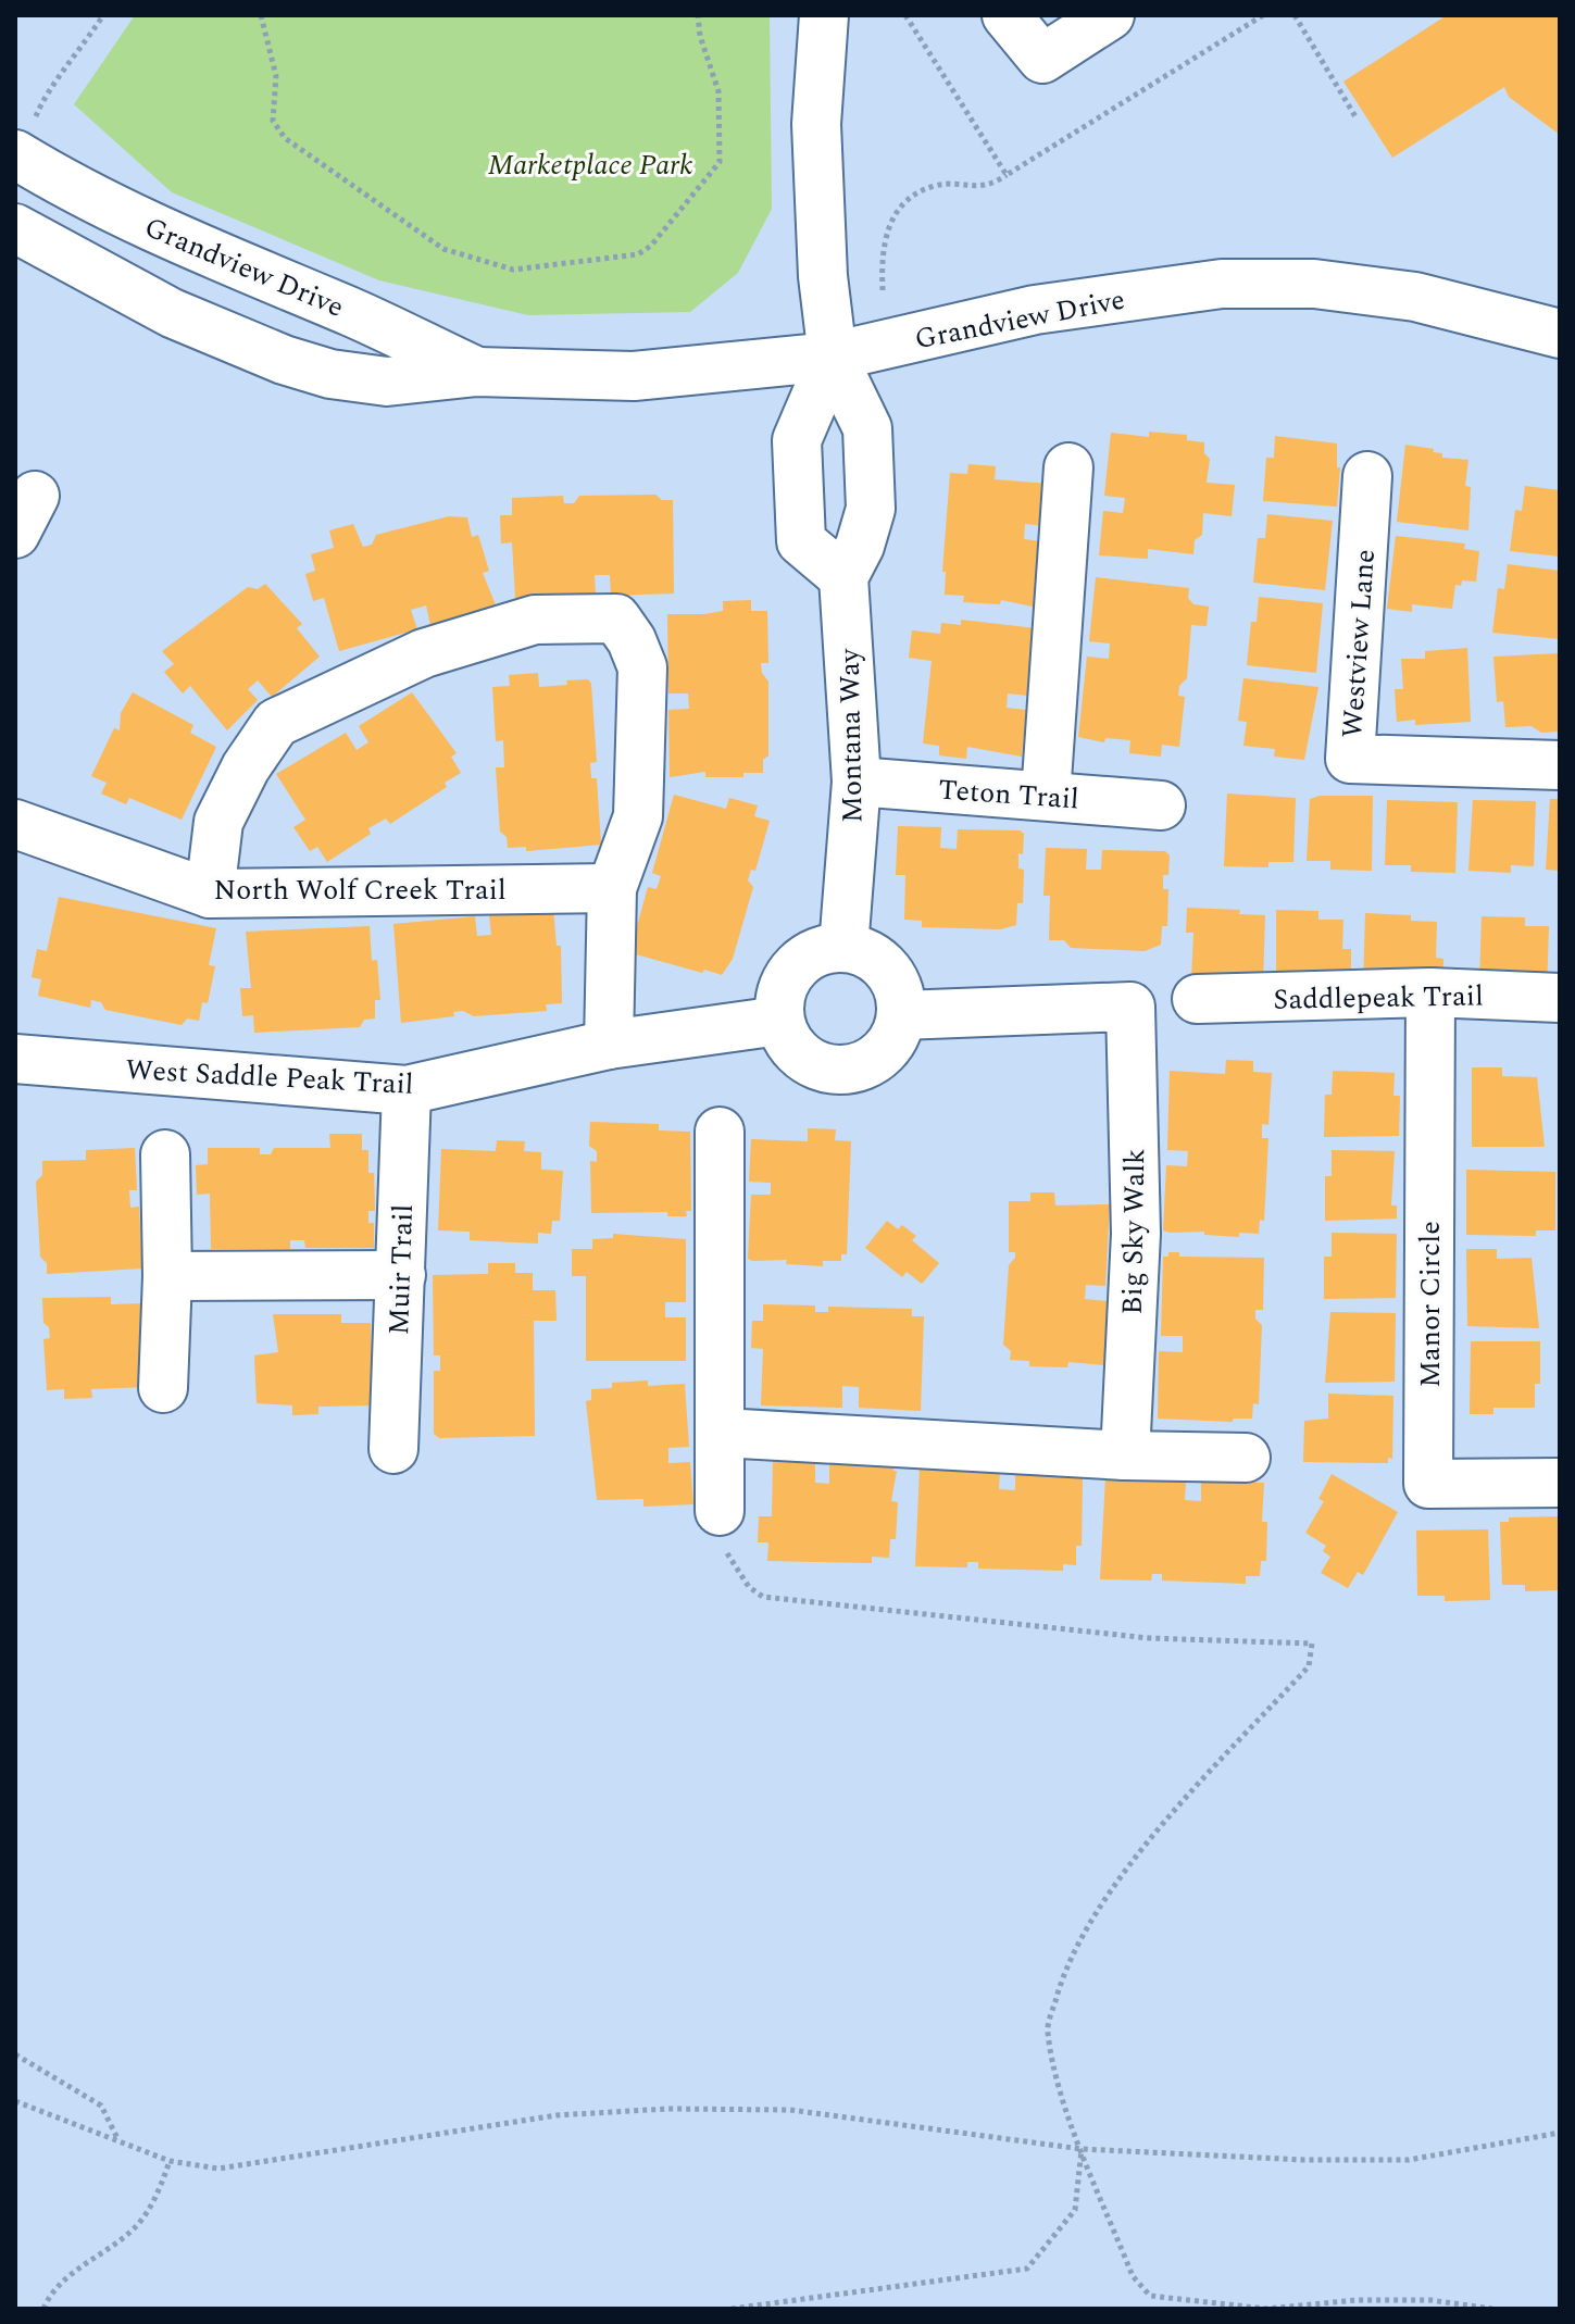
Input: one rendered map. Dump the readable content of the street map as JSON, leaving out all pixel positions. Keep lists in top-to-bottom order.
{
  "streets": {
    "street": [
      "Grandview Drive",
      "Westview Lane",
      "Montana Way",
      "Teton Trail",
      "North Wolf Creek Trail",
      "Saddlepeak Trail",
      "West Saddle Peak Trail",
      "Big Sky Walk",
      "Muir Trail",
      "Manor Circle"
    ]
  },
  "crossings": [
    ["Grandview Drive", "Montana Way"],
    ["Montana Way", "Teton Trail"],
    ["Montana Way", "West Saddle Peak Trail"],
    ["Montana Way", "Big Sky Walk"],
    ["Saddlepeak Trail", "Manor Circle"],
    ["West Saddle Peak Trail", "Big Sky Walk"],
    ["West Saddle Peak Trail", "Muir Trail"]
  ],
  "parks": ["Marketplace Park"]
}
